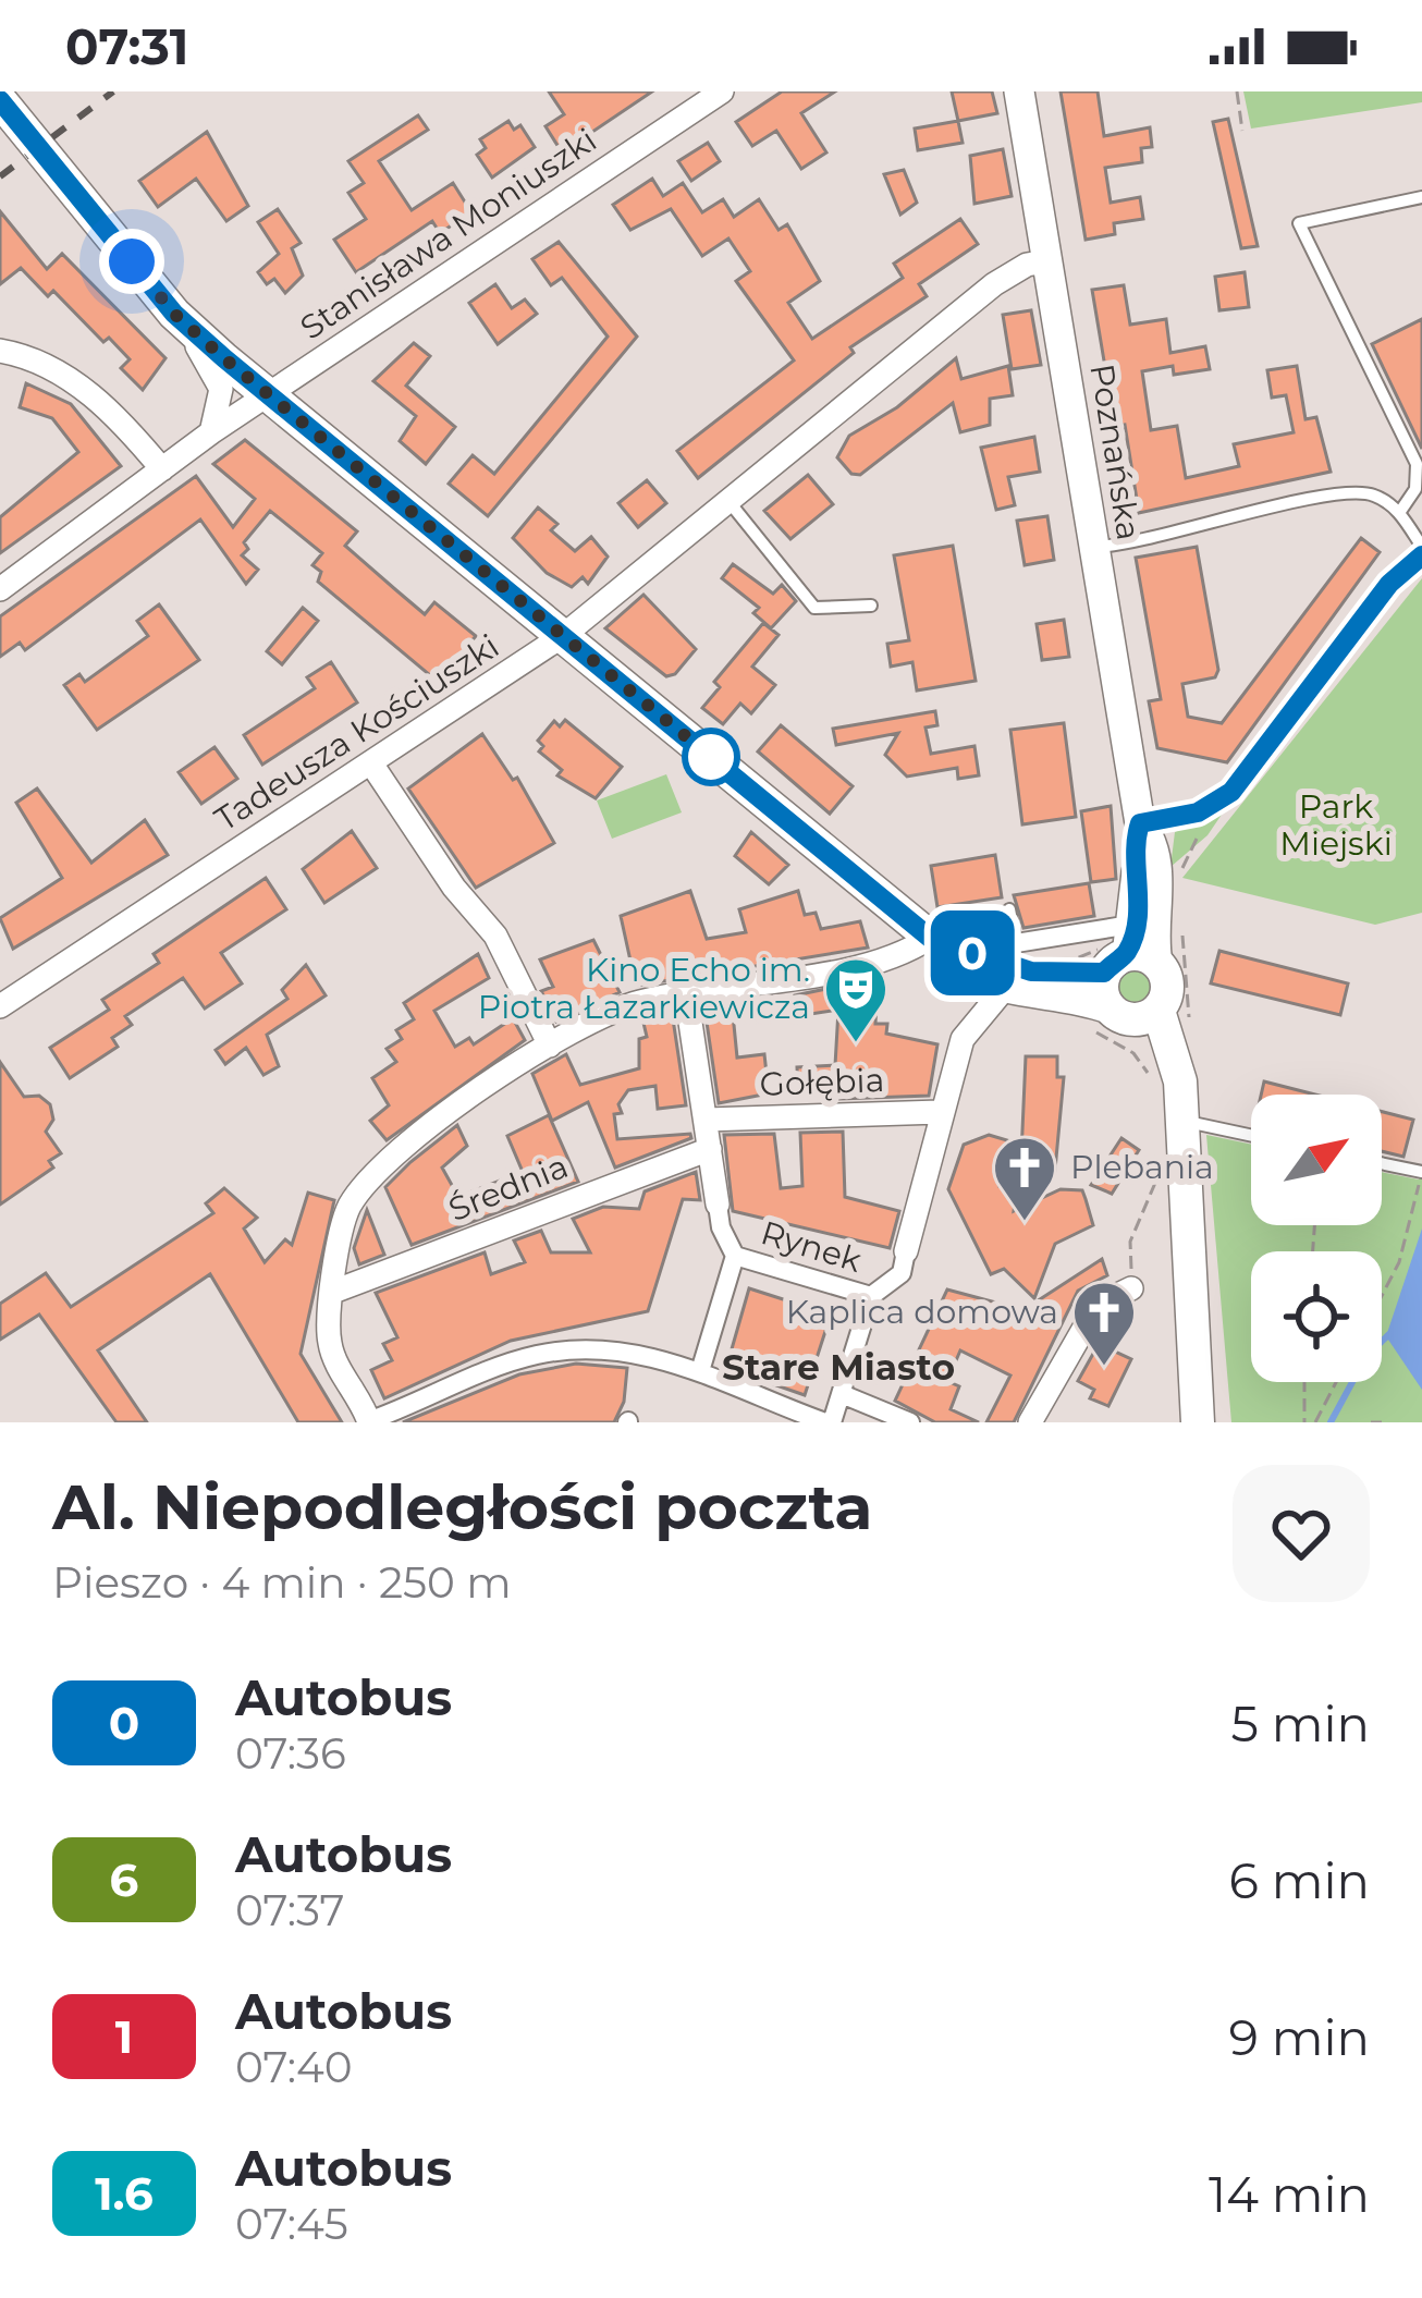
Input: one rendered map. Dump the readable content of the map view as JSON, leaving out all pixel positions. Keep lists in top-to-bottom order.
{
  "streets": {
    "street": [
      "Stanisława Moniuszki",
      "Poznańska",
      "Tadeusza Kościuszki",
      "Gołębia",
      "Średnia",
      "Rynek"
    ]
  },
  "crossings": [
    ["Poznańska", "Tadeusza Kościuszki"]
  ],
  "districts": ["Stare Miasto"],
  "parks": ["Park Miejski"],
  "places": {
    "theatre": ["Kino Echo im. Piotra Łazarkiewicza"],
    "church": ["Plebania", "Kaplica domowa"]
  },
  "lines": ["bus line 0"],
  "north": "top right",
  "page": {
    "status": "07:31",
    "on_map": "0",
    "heading": ["Al. Niepodległości poczta", "Pieszo · 4 min · 250 m"],
    "list": [
      {
        "mark": "0",
        "name": "Autobus",
        "note": "07:36",
        "value": "5 min"
      },
      {
        "mark": "6",
        "name": "Autobus",
        "note": "07:37",
        "value": "6 min"
      },
      {
        "mark": "1",
        "name": "Autobus",
        "note": "07:40",
        "value": "9 min"
      },
      {
        "mark": "1.6",
        "name": "Autobus",
        "note": "07:45",
        "value": "14 min"
      }
    ]
  }
}
